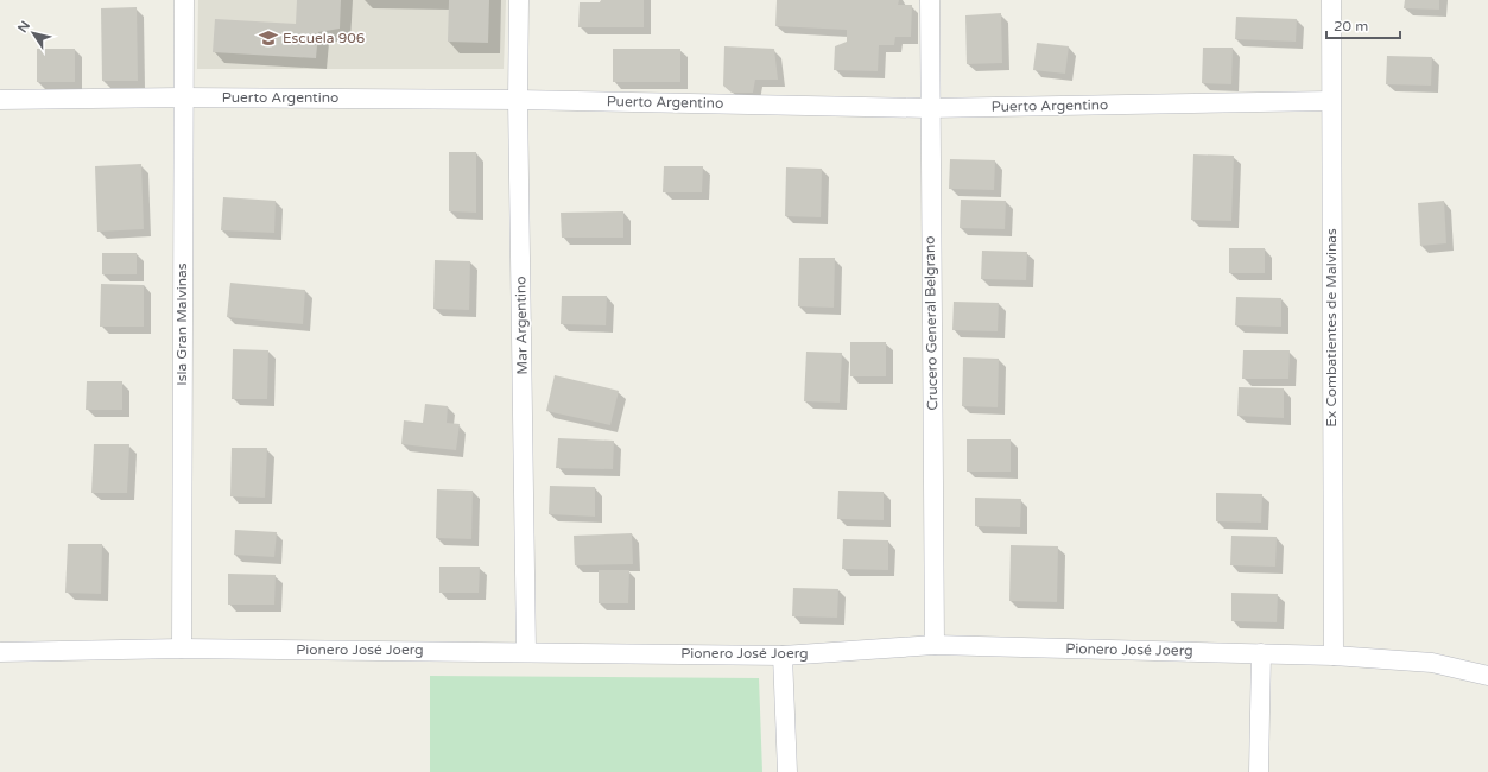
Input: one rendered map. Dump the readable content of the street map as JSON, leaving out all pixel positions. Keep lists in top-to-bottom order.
{
  "streets": {
    "street": [
      "Puerto Argentino",
      "Crucero General Belgrano",
      "Isla Gran Malvinas",
      "Mar Argentino",
      "Ex Combatientes de Malvinas",
      "Pionero José Joerg"
    ]
  },
  "crossings": [
    ["Puerto Argentino", "Crucero General Belgrano"],
    ["Puerto Argentino", "Isla Gran Malvinas"],
    ["Puerto Argentino", "Mar Argentino"],
    ["Puerto Argentino", "Ex Combatientes de Malvinas"],
    ["Crucero General Belgrano", "Pionero José Joerg"],
    ["Isla Gran Malvinas", "Pionero José Joerg"],
    ["Mar Argentino", "Pionero José Joerg"],
    ["Ex Combatientes de Malvinas", "Pionero José Joerg"]
  ],
  "places": {
    "school or university": ["Escuela 906"]
  },
  "scale_bar": "20 m",
  "north": "top left"
}
